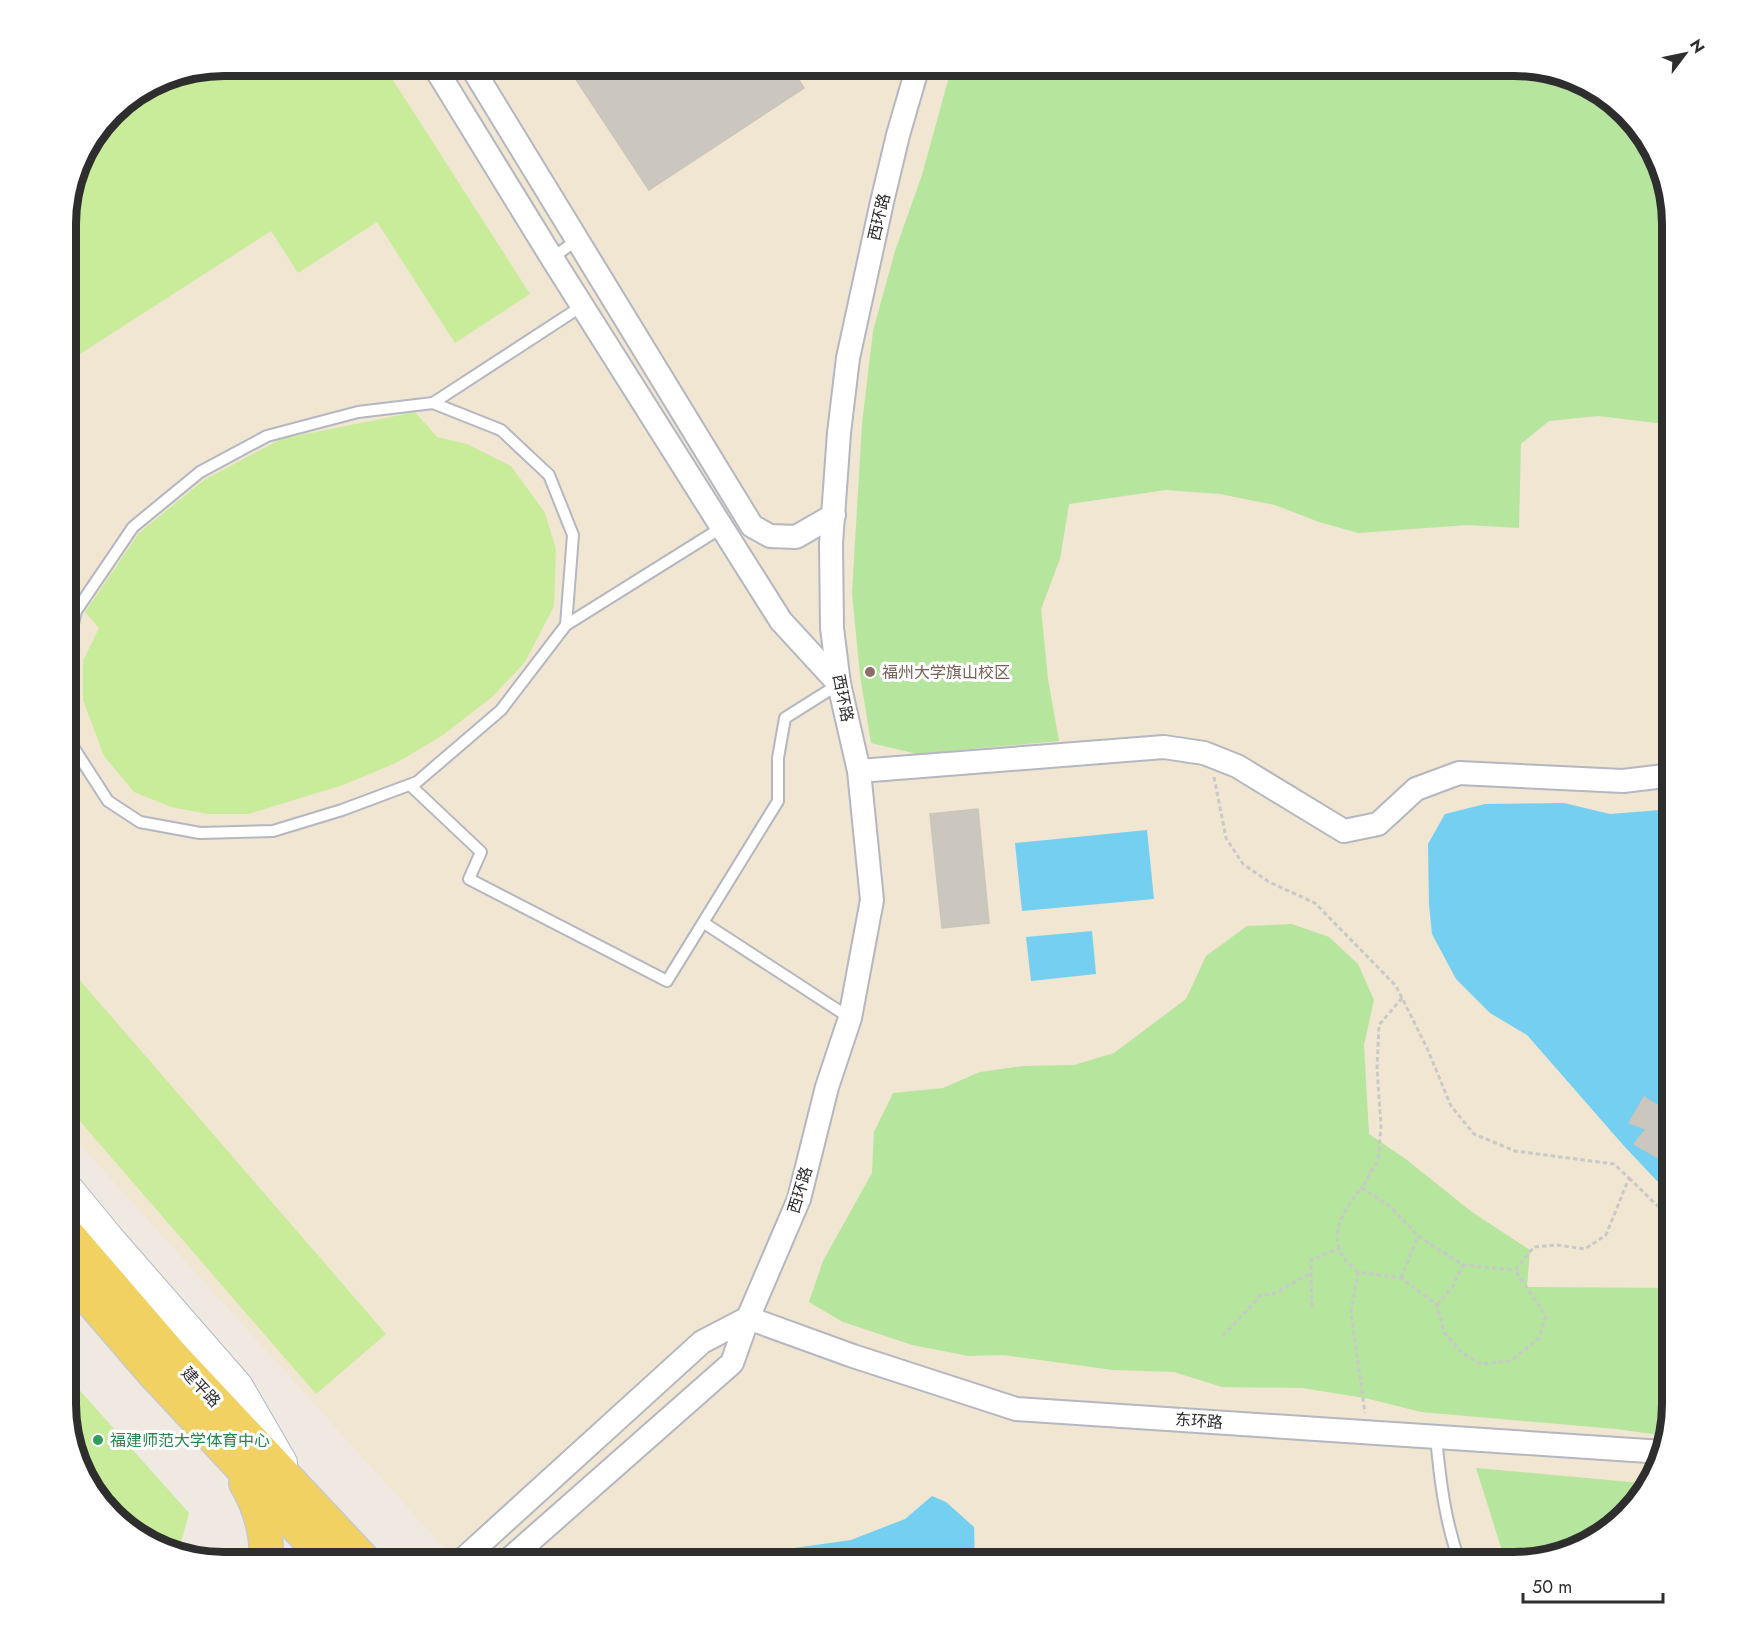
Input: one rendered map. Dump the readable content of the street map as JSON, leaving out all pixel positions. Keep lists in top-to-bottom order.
{
  "streets": {
    "main road": ["建平路"],
    "street": ["西环路", "东环路"]
  },
  "crossings": [
    ["西环路", "东环路"]
  ],
  "places": ["福州大学旗山校区", "福建师范大学体育中心"],
  "scale_bar": "50 m",
  "north": "top right"
}
